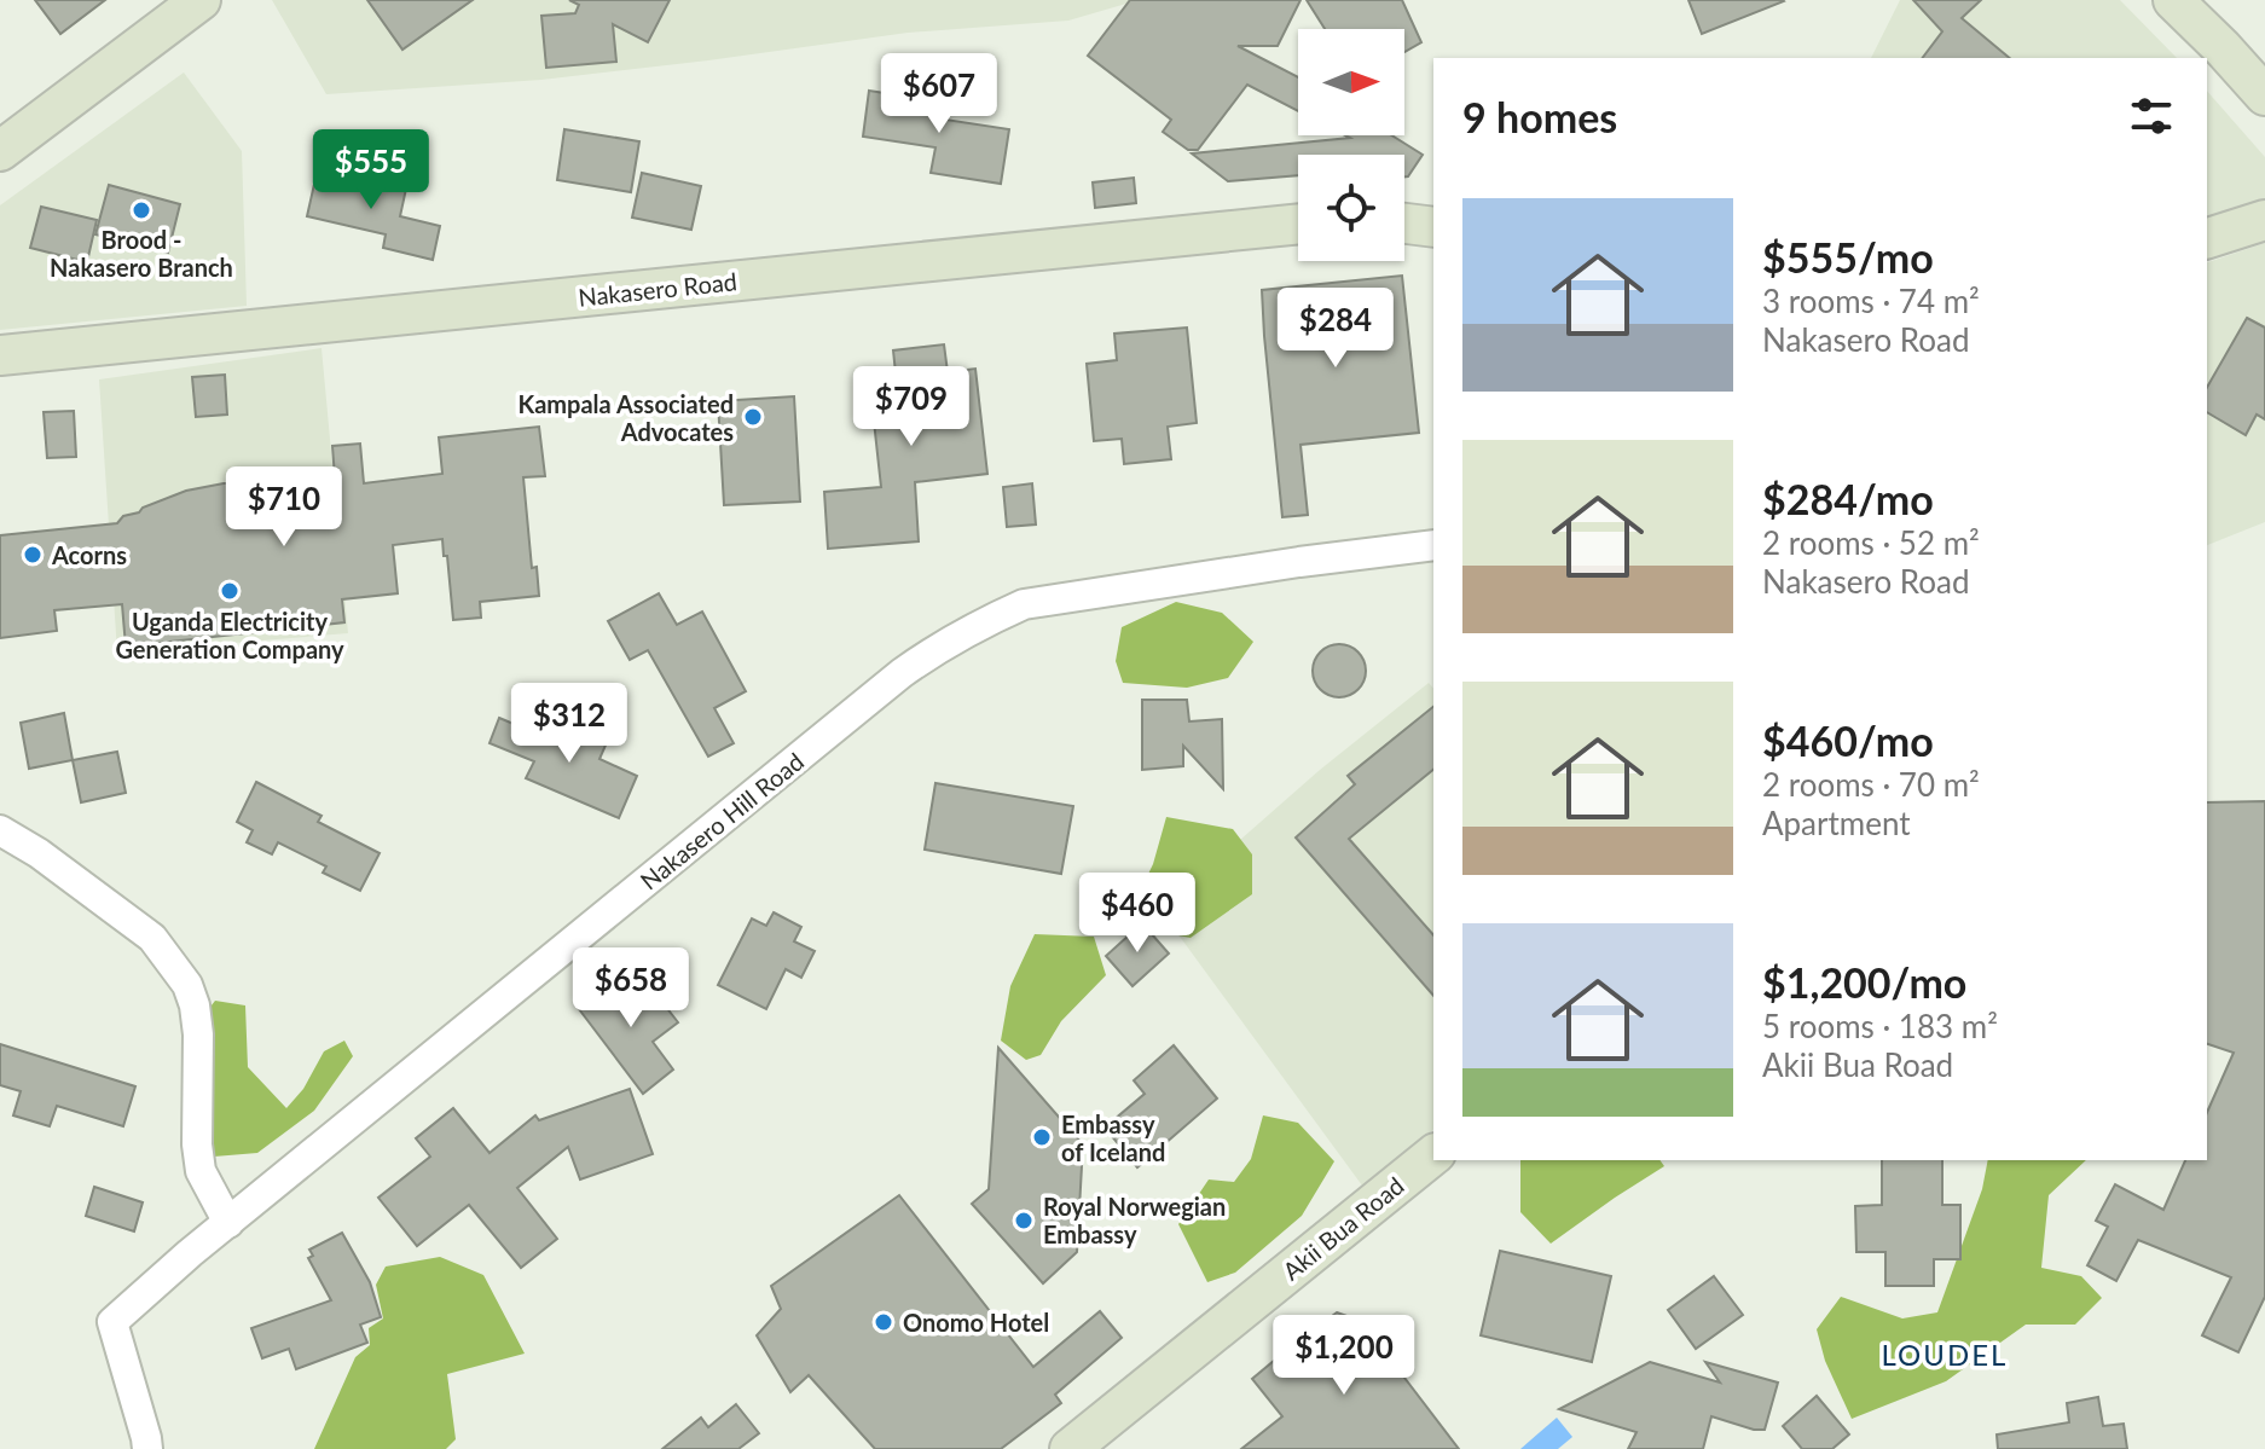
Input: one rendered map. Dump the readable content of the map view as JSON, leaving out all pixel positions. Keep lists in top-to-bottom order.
{
  "streets": {
    "street": ["Nakasero Road", "Nakasero Hill Road", "Akii Bua Road"]
  },
  "districts": ["LOUDEL"],
  "places": [
    "Brood - Nakasero Branch",
    "Kampala Associated Advocates",
    "Acorns",
    "Uganda Electricity Generation Company",
    "Embassy of Iceland",
    "Royal Norwegian Embassy",
    "Onomo Hotel"
  ],
  "north": "right",
  "page": {
    "price": [
      "$607",
      "$555",
      "$284",
      "$709",
      "$710",
      "$312",
      "$460",
      "$658",
      "$1,200"
    ],
    "heading": "9 homes",
    "list": [
      {
        "name": "$555/mo",
        "note": "3 rooms · 74 m² · Nakasero Road"
      },
      {
        "name": "$284/mo",
        "note": "2 rooms · 52 m² · Nakasero Road"
      },
      {
        "name": "$460/mo",
        "note": "2 rooms · 70 m² · Apartment"
      },
      {
        "name": "$1,200/mo",
        "note": "5 rooms · 183 m² · Akii Bua Road"
      }
    ]
  }
}
